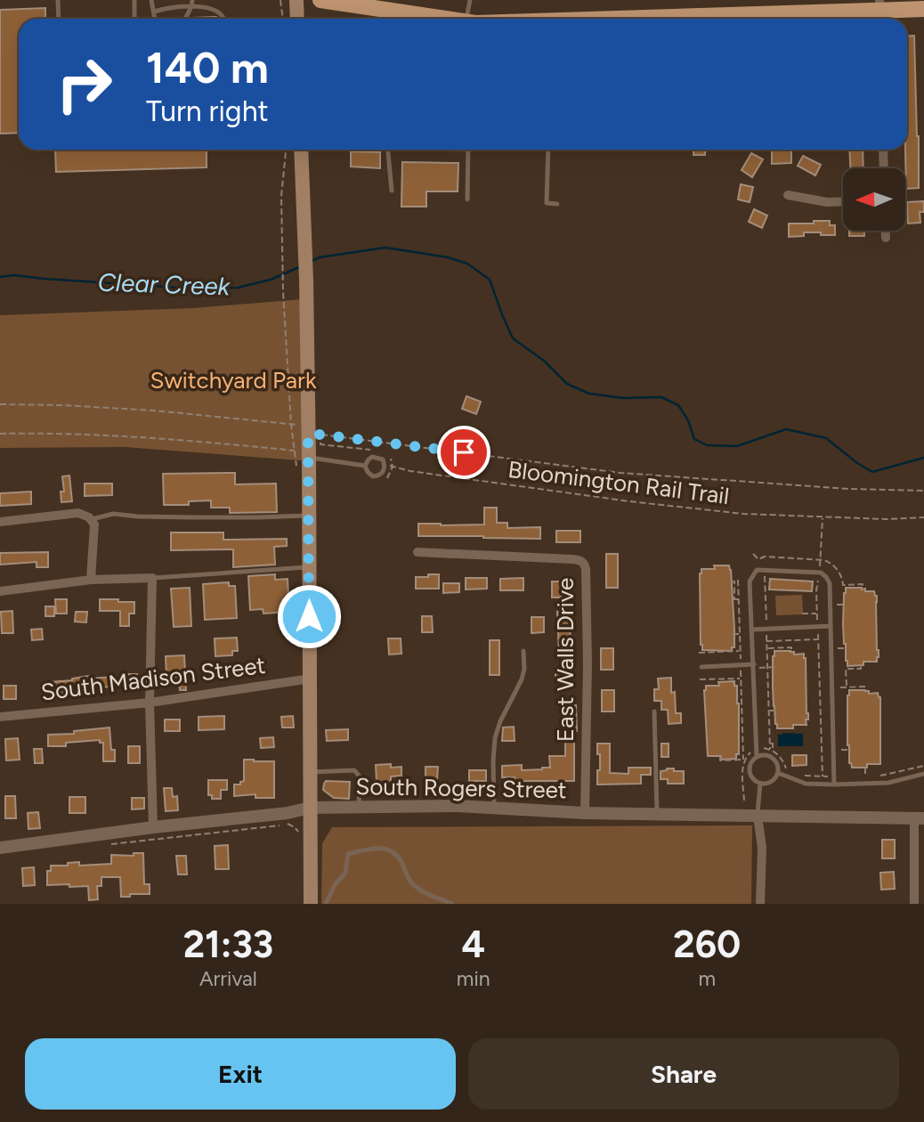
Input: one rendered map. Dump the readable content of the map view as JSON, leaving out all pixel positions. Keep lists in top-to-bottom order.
{
  "streets": {
    "street": ["East Walls Drive", "South Madison Street", "South Rogers Street"],
    "path": ["Bloomington Rail Trail"]
  },
  "crossings": [
    ["East Walls Drive", "South Rogers Street"]
  ],
  "water": ["Clear Creek"],
  "parks": ["Switchyard Park"],
  "north": "left",
  "page": {
    "turn": ["140 m", "Turn right"],
    "eta": [
      "21:33",
      "Arrival",
      "4",
      "min",
      "260",
      "m"
    ],
    "buttons": ["Exit", "Share"]
  }
}
